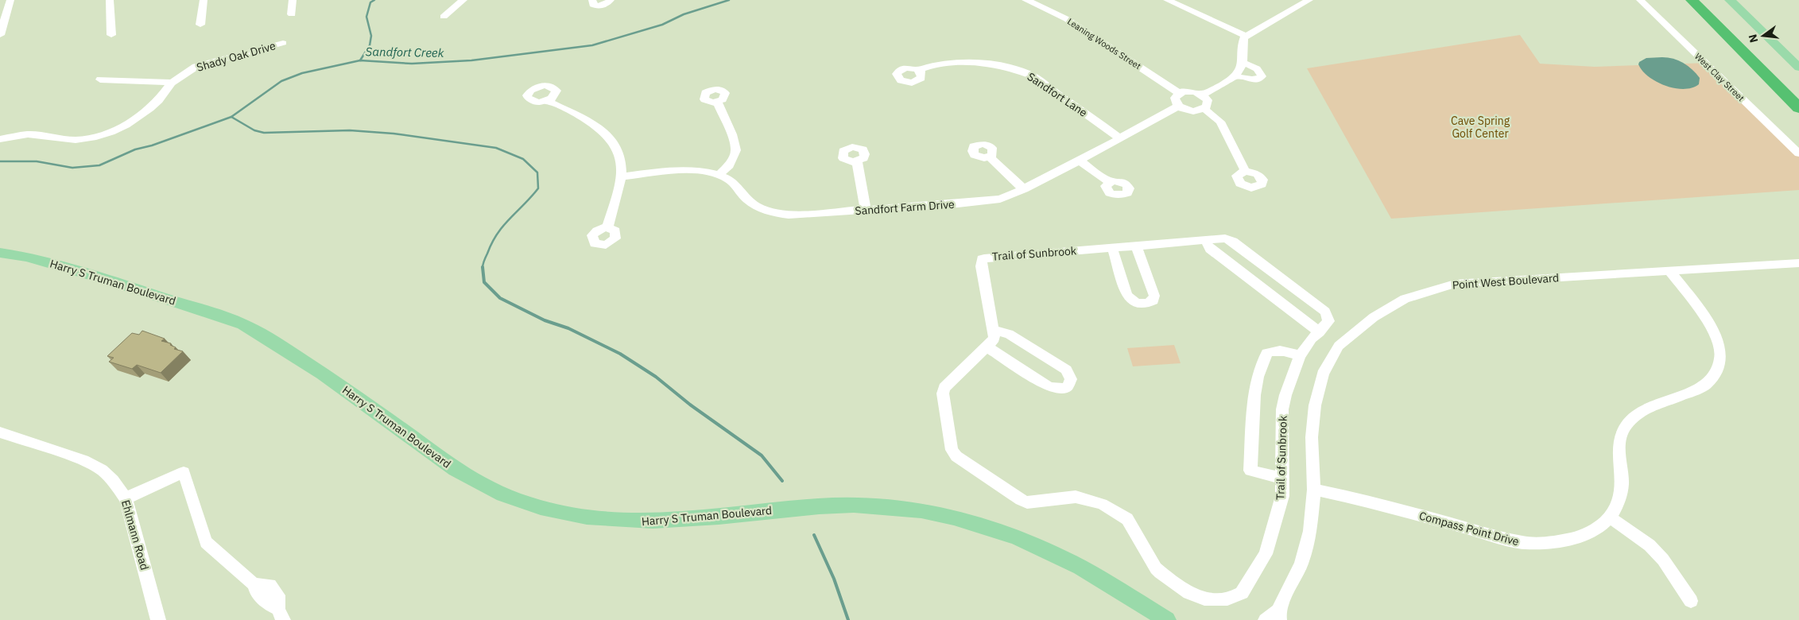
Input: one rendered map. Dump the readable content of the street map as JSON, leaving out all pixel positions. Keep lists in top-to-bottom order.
{
  "streets": {
    "main road": ["Harry S Truman Boulevard"],
    "street": [
      "Leaning Woods Street",
      "Shady Oak Drive",
      "West Clay Street",
      "Sandfort Lane",
      "Sandfort Farm Drive",
      "Trail of Sunbrook",
      "Point West Boulevard",
      "Compass Point Drive",
      "Ehlmann Road"
    ]
  },
  "crossings": [
    ["Sandfort Lane", "Sandfort Farm Drive"],
    ["Point West Boulevard", "Compass Point Drive"]
  ],
  "water": ["Sandfort Creek"],
  "parks": ["Cave Spring Golf Center"],
  "north": "left"
}
